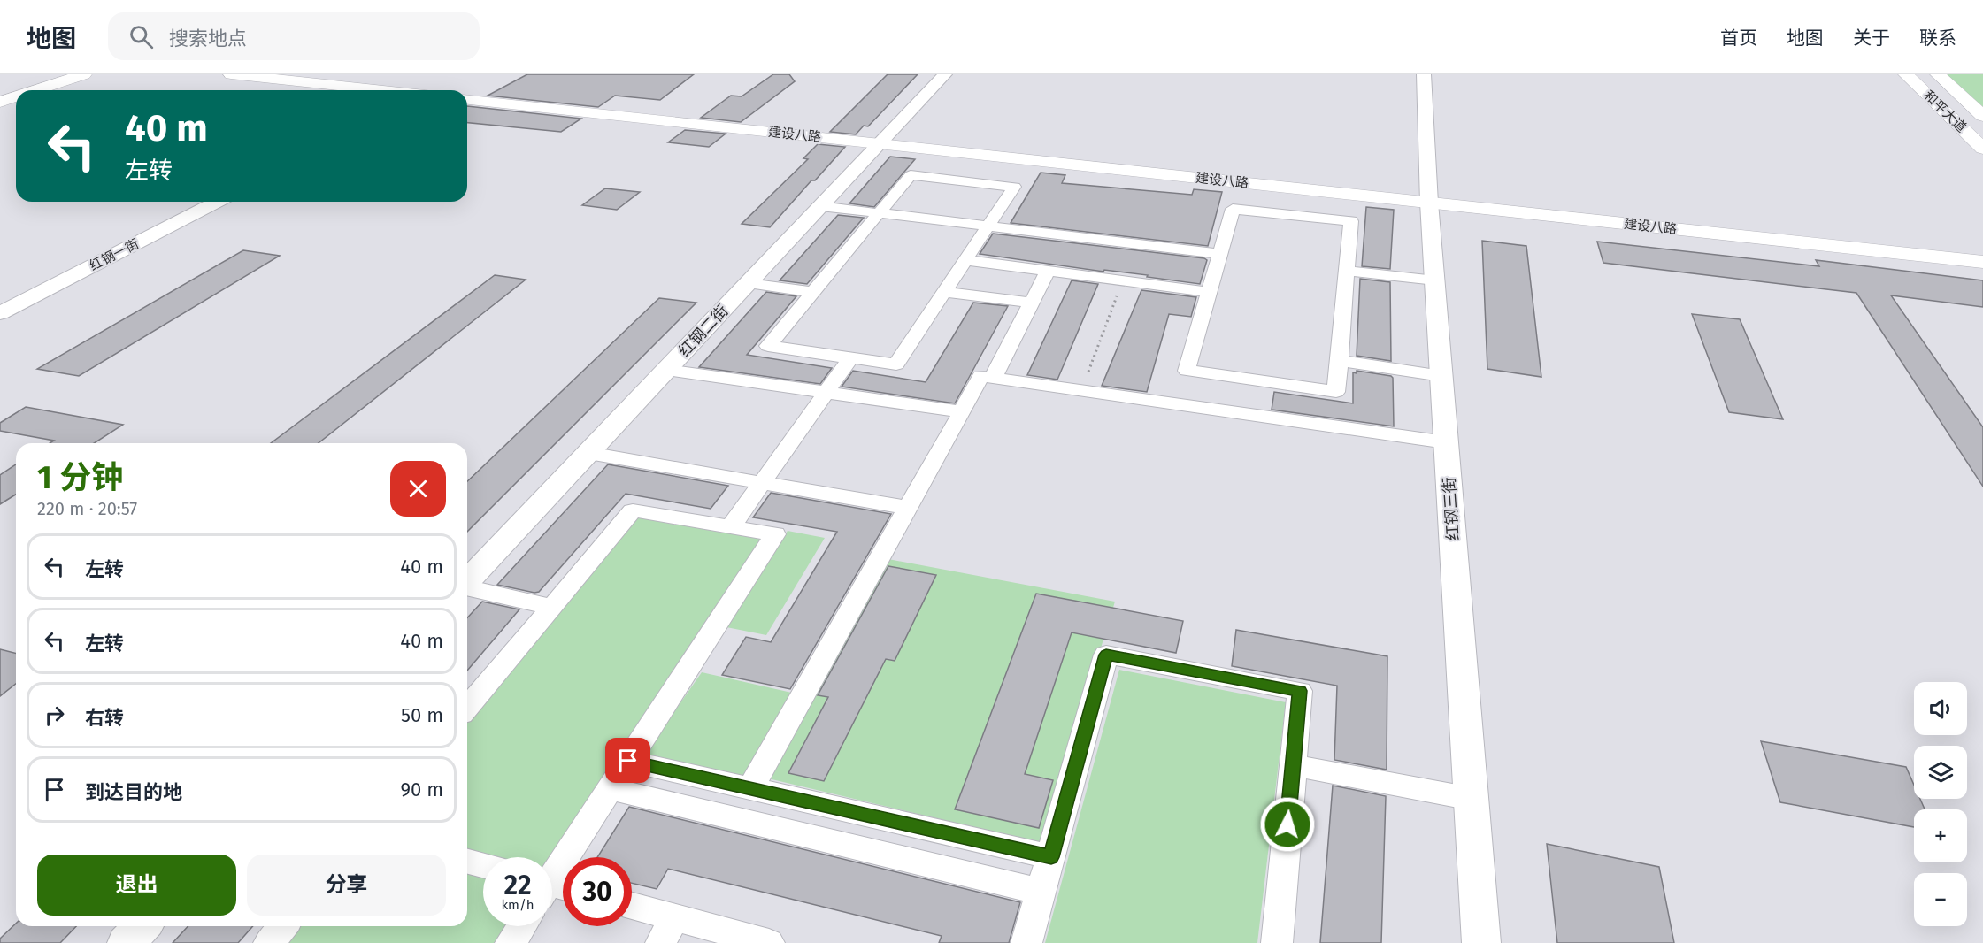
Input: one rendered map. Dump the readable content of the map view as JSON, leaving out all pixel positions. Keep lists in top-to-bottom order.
{
  "streets": {
    "main road": ["和平大道", "建设八路"],
    "street": ["红钢一街", "红钢二街", "红钢三街"]
  },
  "crossings": [
    ["建设八路", "红钢二街"],
    ["建设八路", "红钢三街"]
  ],
  "page": {
    "header": "地图",
    "search": "搜索地点",
    "nav": [
      "首页",
      "地图",
      "关于",
      "联系"
    ],
    "turn": ["40 m", "左转"],
    "heading": ["1 分钟", "220 m · 20:57"],
    "list": [
      {
        "name": "左转",
        "value": "40 m"
      },
      {
        "name": "左转",
        "value": "40 m"
      },
      {
        "name": "右转",
        "value": "50 m"
      },
      {
        "name": "到达目的地",
        "value": "90 m"
      }
    ],
    "map_buttons": ["+", "−"],
    "buttons": ["退出", "分享"],
    "speed": "22 km/h",
    "limit": "30"
  }
}
